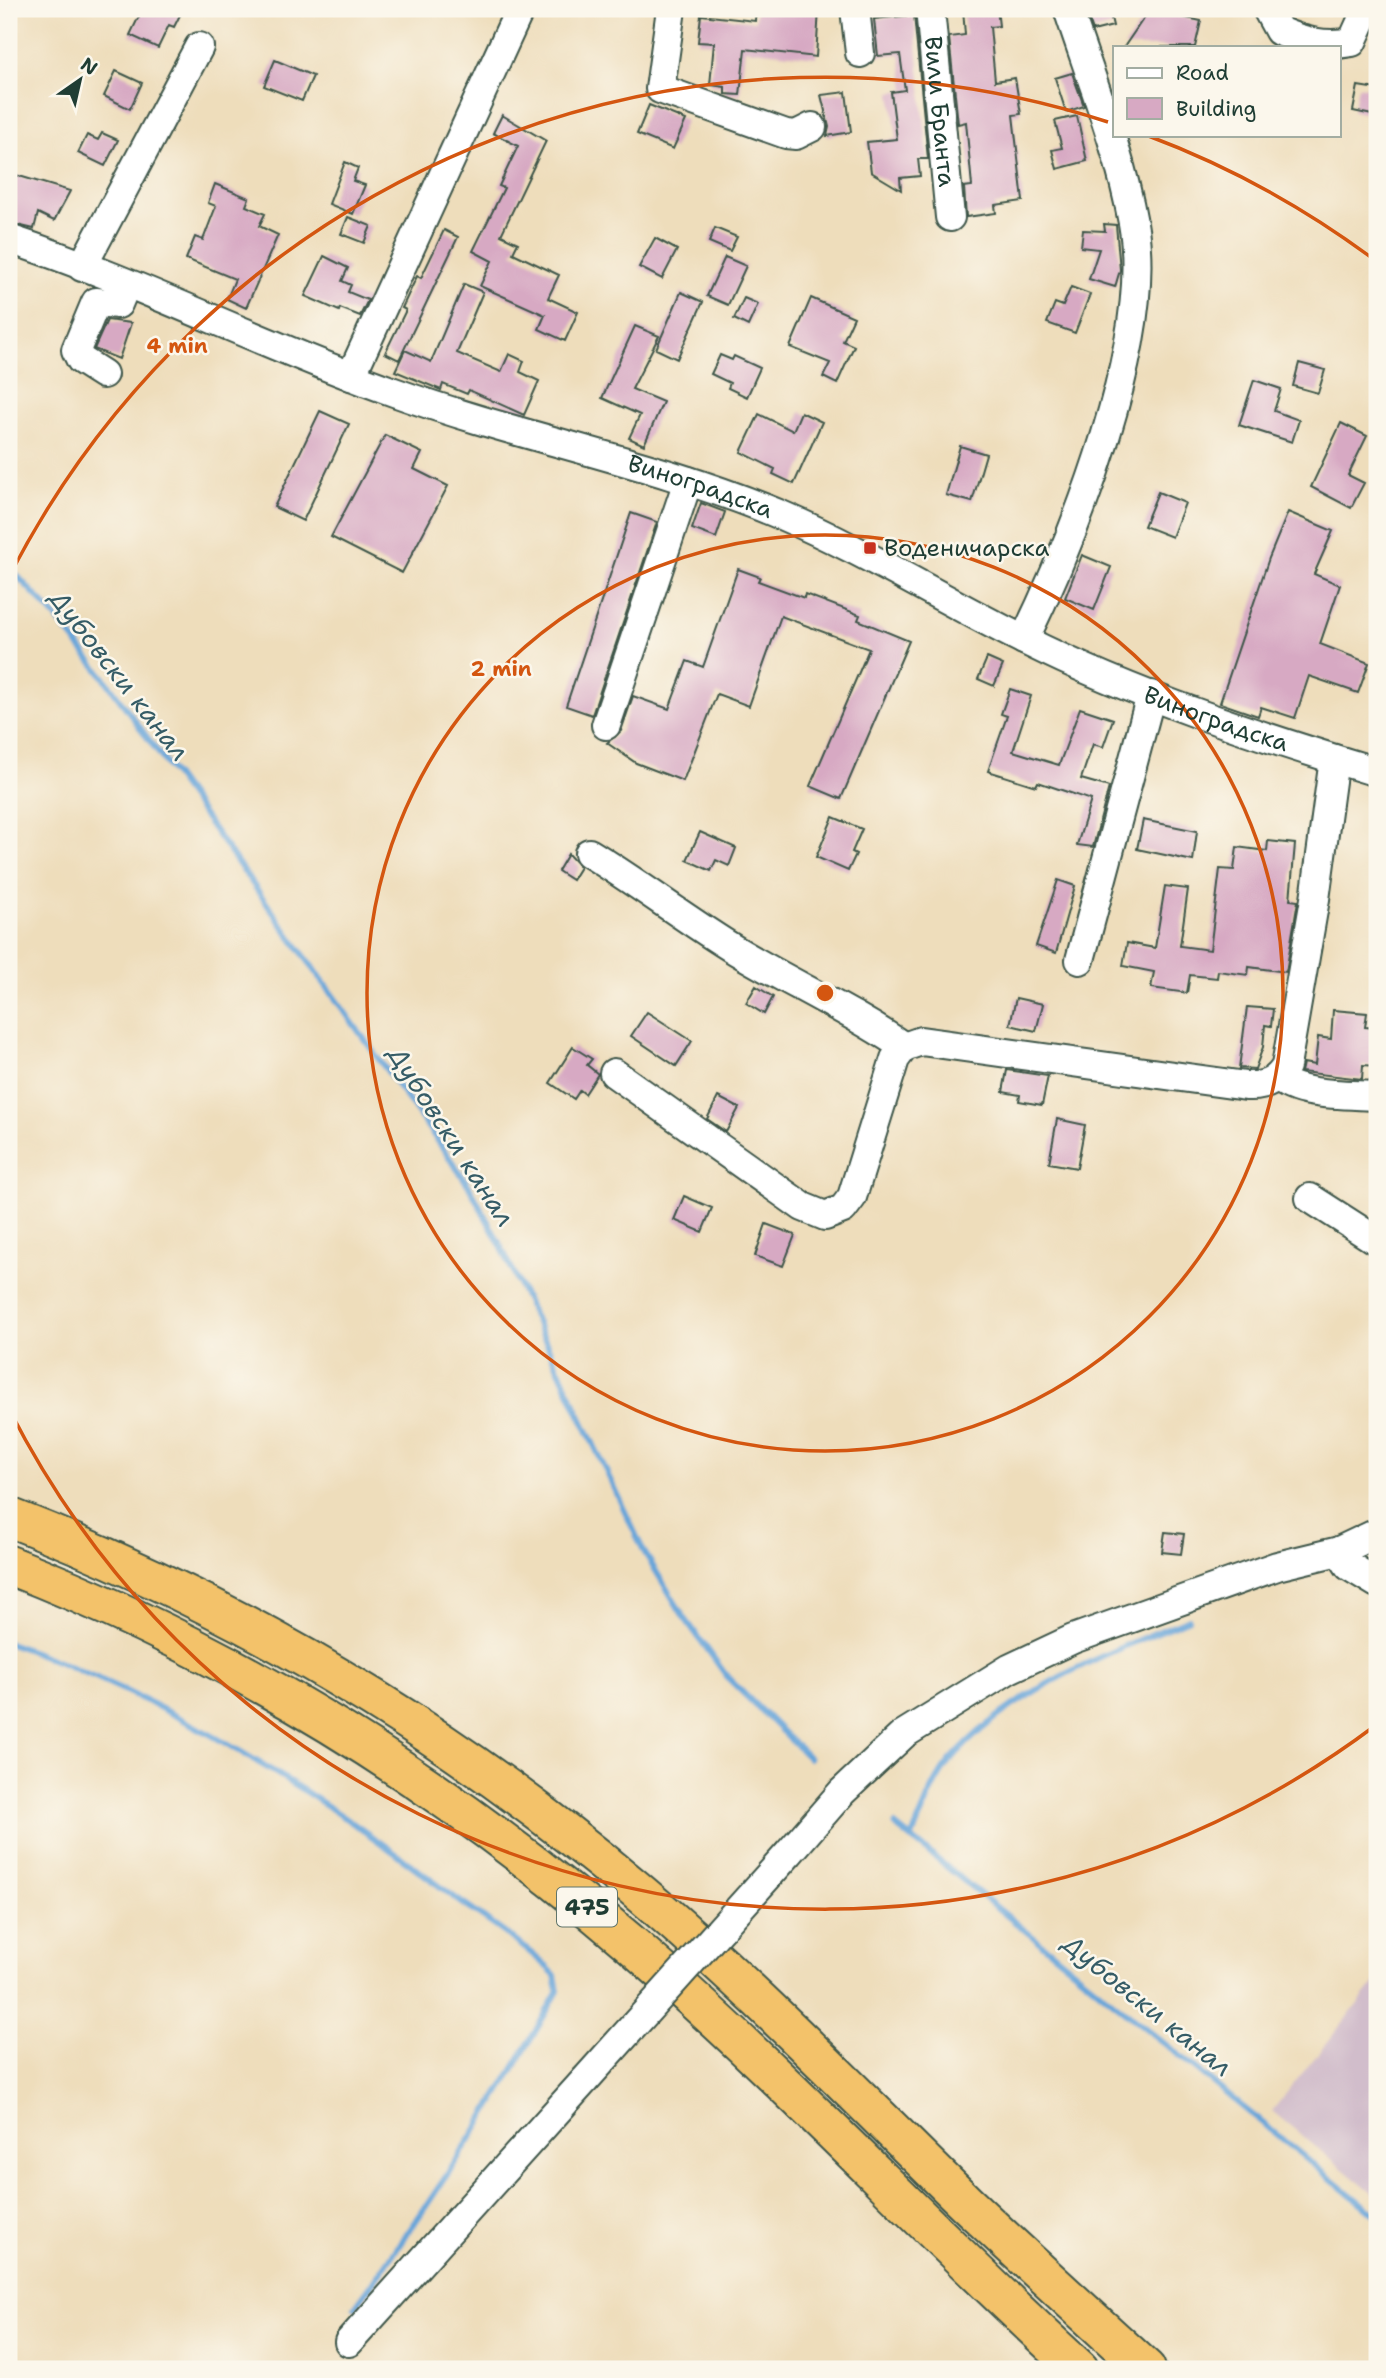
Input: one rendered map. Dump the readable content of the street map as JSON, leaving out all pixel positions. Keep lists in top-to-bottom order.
{
  "streets": {
    "highway": ["475"],
    "street": ["Вили Бранта", "Виноградска"]
  },
  "water": ["Дубовски канал"],
  "places": {
    "transit": ["Воденичарска"]
  },
  "legend": ["Road", "Building"],
  "north": "top right",
  "rings": ["4 min", "2 min"]
}
